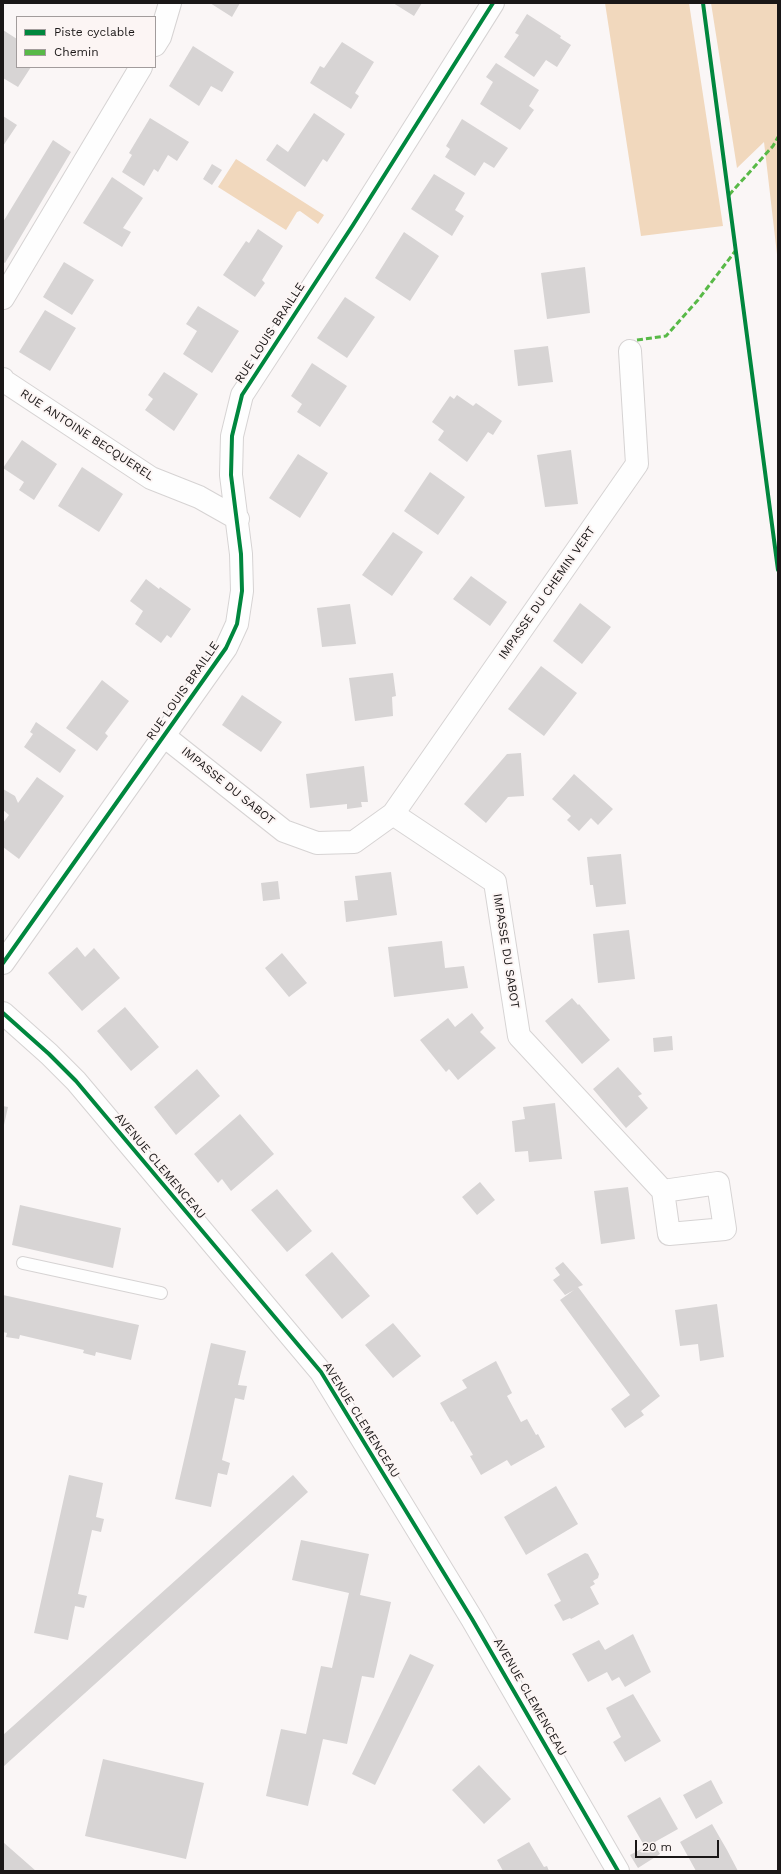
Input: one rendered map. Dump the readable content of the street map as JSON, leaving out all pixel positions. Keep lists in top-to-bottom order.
{
  "streets": {
    "street": [
      "RUE LOUIS BRAILLE",
      "RUE ANTOINE BECQUEREL",
      "IMPASSE DU CHEMIN VERT",
      "IMPASSE DU SABOT",
      "AVENUE CLEMENCEAU"
    ]
  },
  "crossings": [
    ["RUE LOUIS BRAILLE", "RUE ANTOINE BECQUEREL"],
    ["RUE LOUIS BRAILLE", "IMPASSE DU SABOT"],
    ["IMPASSE DU CHEMIN VERT", "IMPASSE DU SABOT"]
  ],
  "legend": ["Piste cyclable", "Chemin"],
  "scale_bar": "20 m"
}
